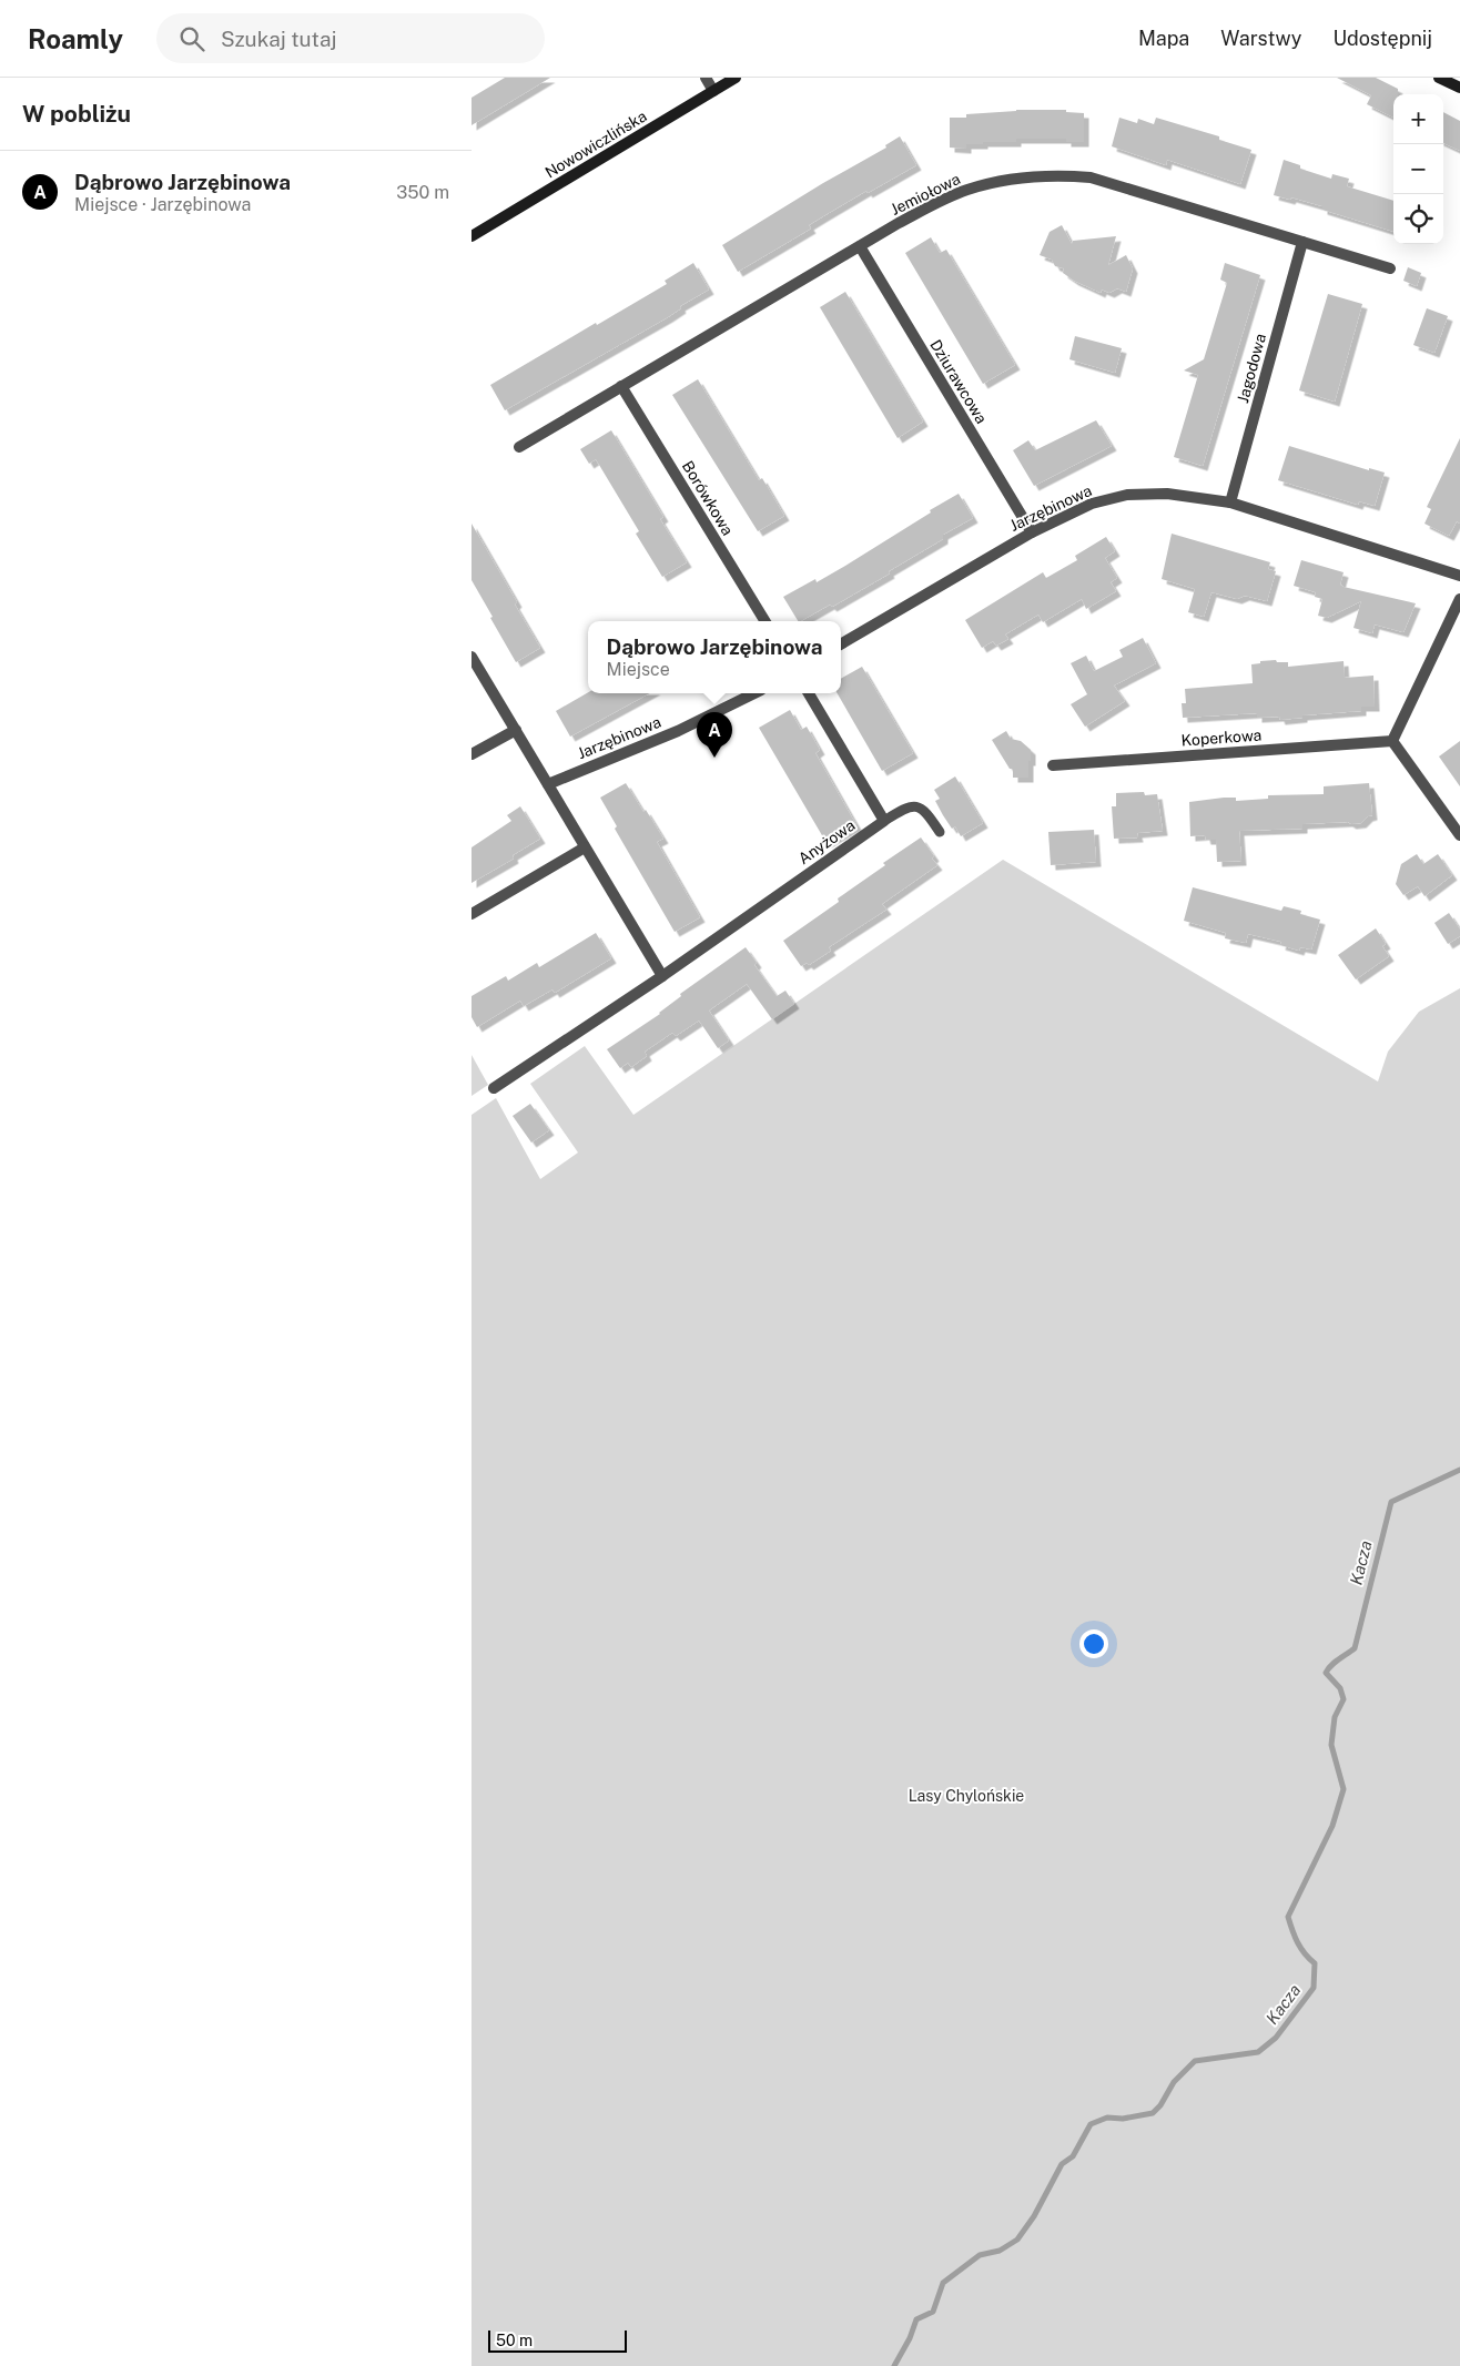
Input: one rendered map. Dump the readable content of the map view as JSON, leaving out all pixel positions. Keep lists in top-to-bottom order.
{
  "streets": {
    "street": [
      "Nowowiczlińska",
      "Jemiołowa",
      "Jagodowa",
      "Dziurawcowa",
      "Borówkowa",
      "Jarzębinowa",
      "Koperkowa",
      "Anyżowa"
    ]
  },
  "crossings": [
    ["Jemiołowa", "Jagodowa"],
    ["Jemiołowa", "Dziurawcowa"],
    ["Jemiołowa", "Borówkowa"],
    ["Jagodowa", "Jarzębinowa"],
    ["Dziurawcowa", "Jarzębinowa"]
  ],
  "water": ["Kacza"],
  "parks": ["Lasy Chylońskie"],
  "scale_bar": "50 m",
  "page": {
    "header": "Roamly",
    "search": "Szukaj tutaj",
    "nav": ["Mapa", "Warstwy", "Udostępnij"],
    "heading": "W pobliżu",
    "map_buttons": ["+", "−"],
    "list": [
      {
        "mark": "A",
        "name": "Dąbrowo Jarzębinowa",
        "note": "Miejsce · Jarzębinowa",
        "value": "350 m"
      }
    ],
    "popup": ["Dąbrowo Jarzębinowa", "Miejsce"],
    "pins": "A",
    "scale": "50 m"
  }
}
